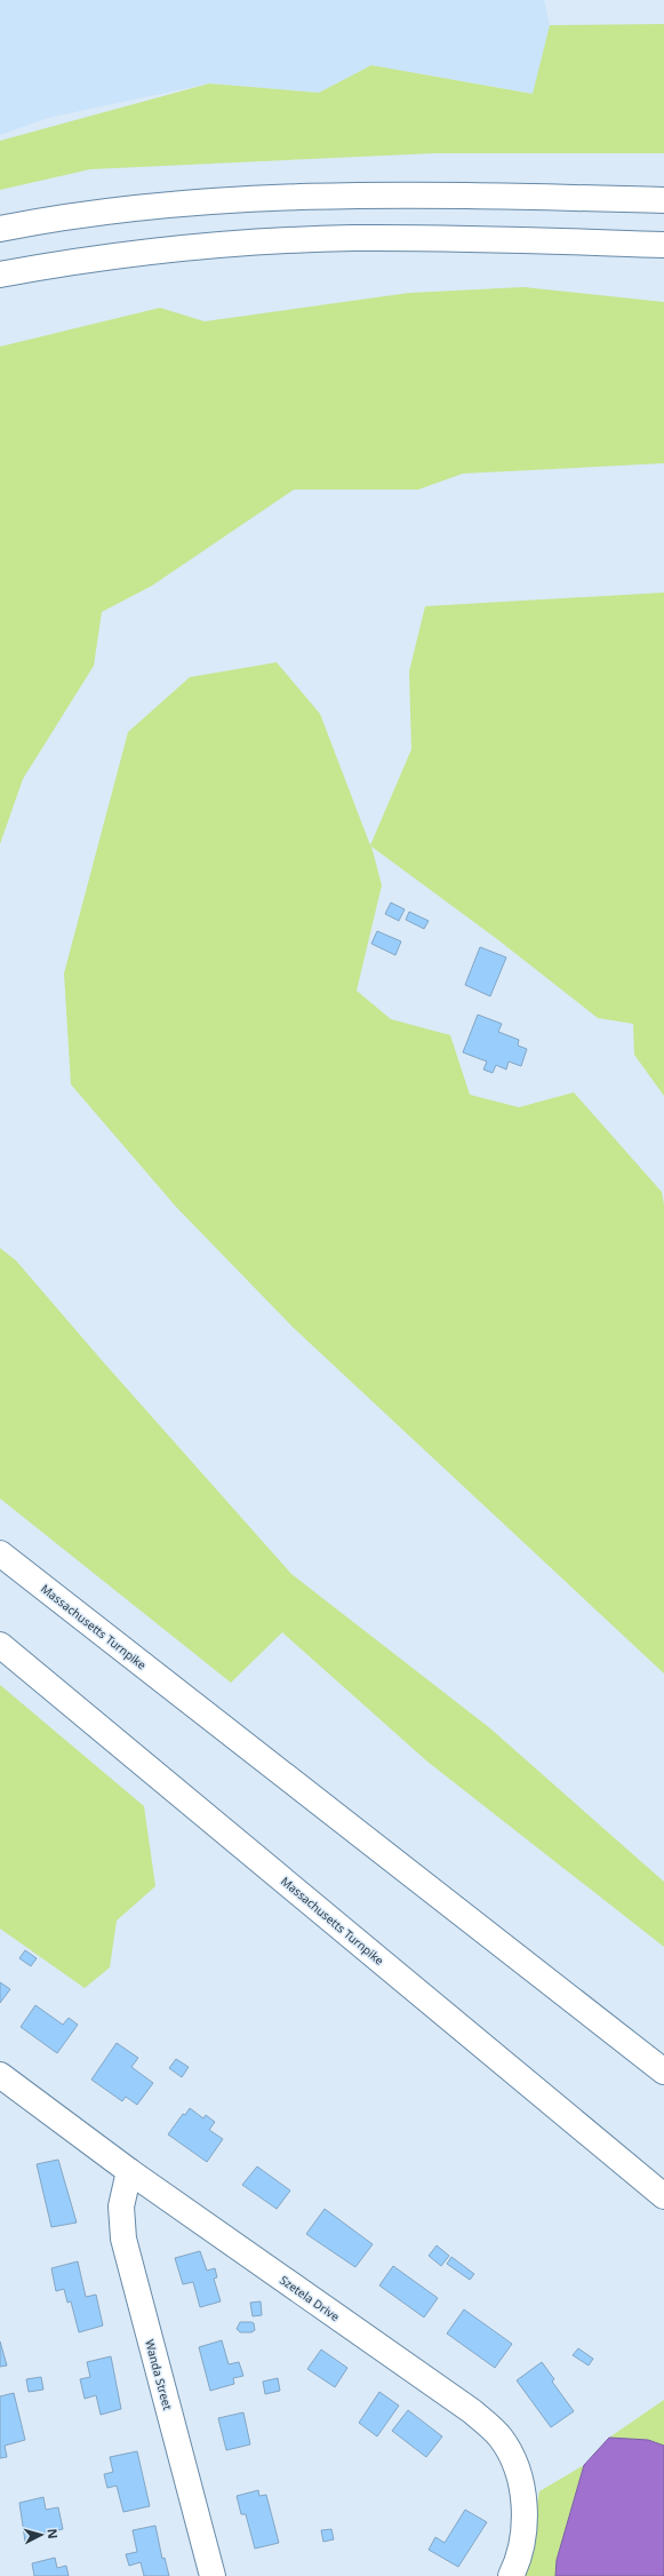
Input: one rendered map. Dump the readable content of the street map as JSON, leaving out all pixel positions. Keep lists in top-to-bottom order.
{
  "streets": {
    "main road": ["Massachusetts Turnpike", "Szetela Drive", "Wanda Street"]
  },
  "crossings": [
    ["Szetela Drive", "Wanda Street"]
  ],
  "north": "right"
}
